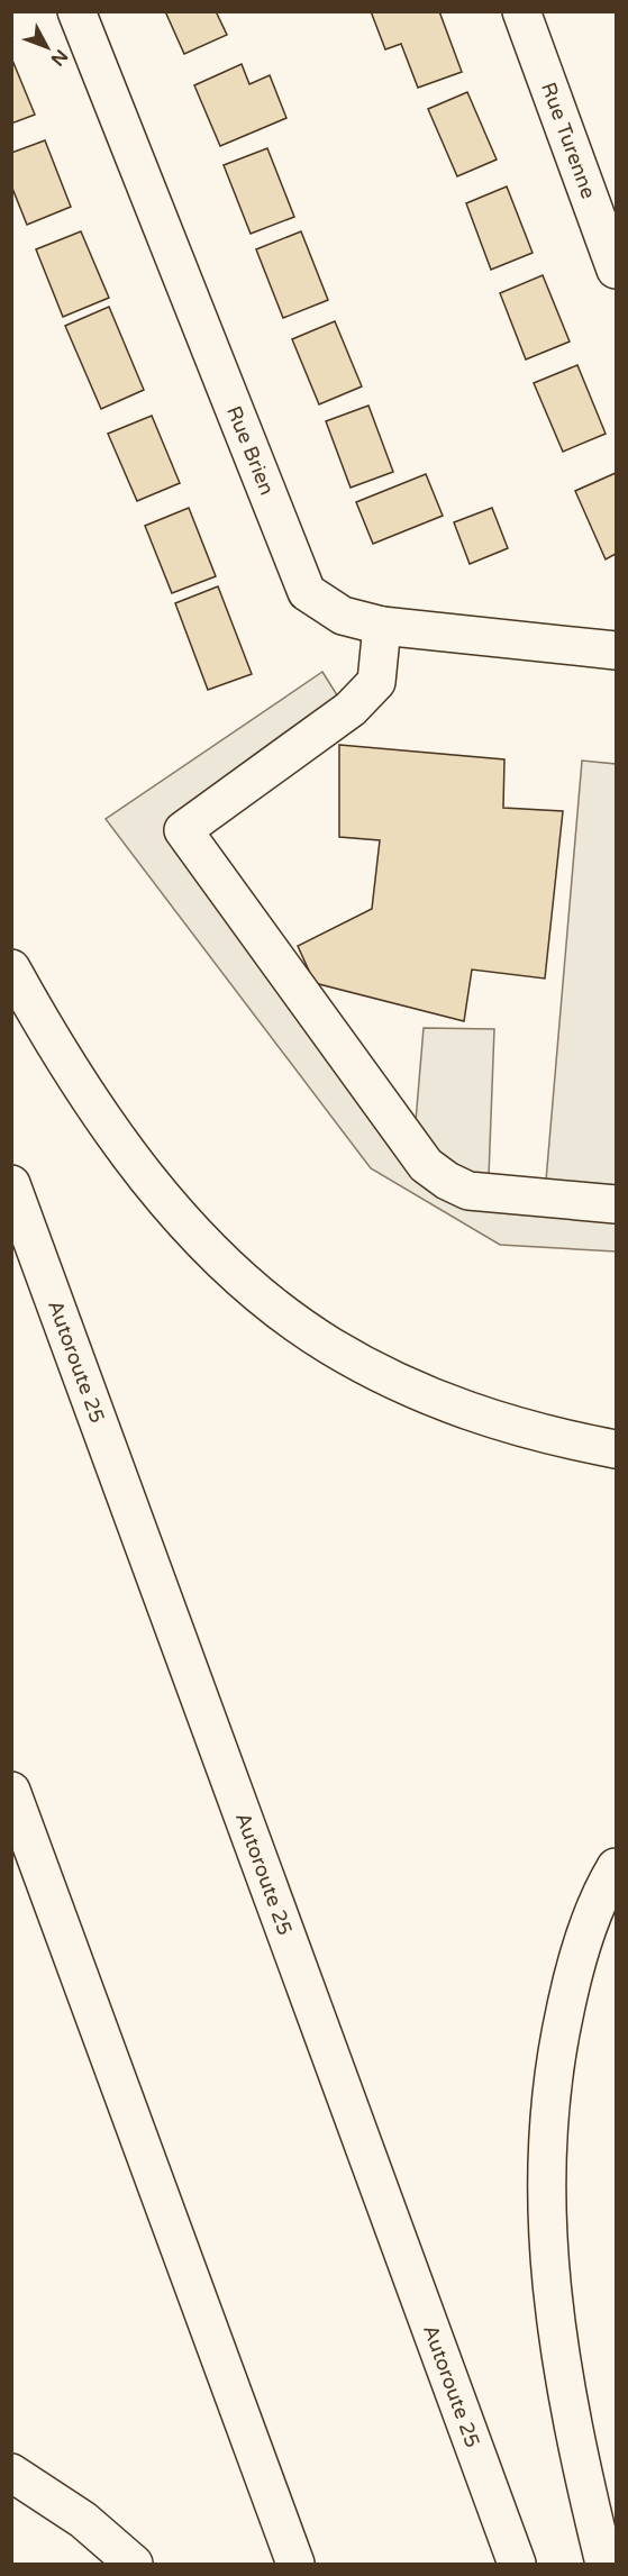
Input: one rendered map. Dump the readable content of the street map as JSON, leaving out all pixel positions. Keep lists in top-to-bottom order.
{
  "streets": {
    "main road": ["Rue Turenne", "Rue Brien", "Autoroute 25"]
  },
  "north": "bottom right"
}
